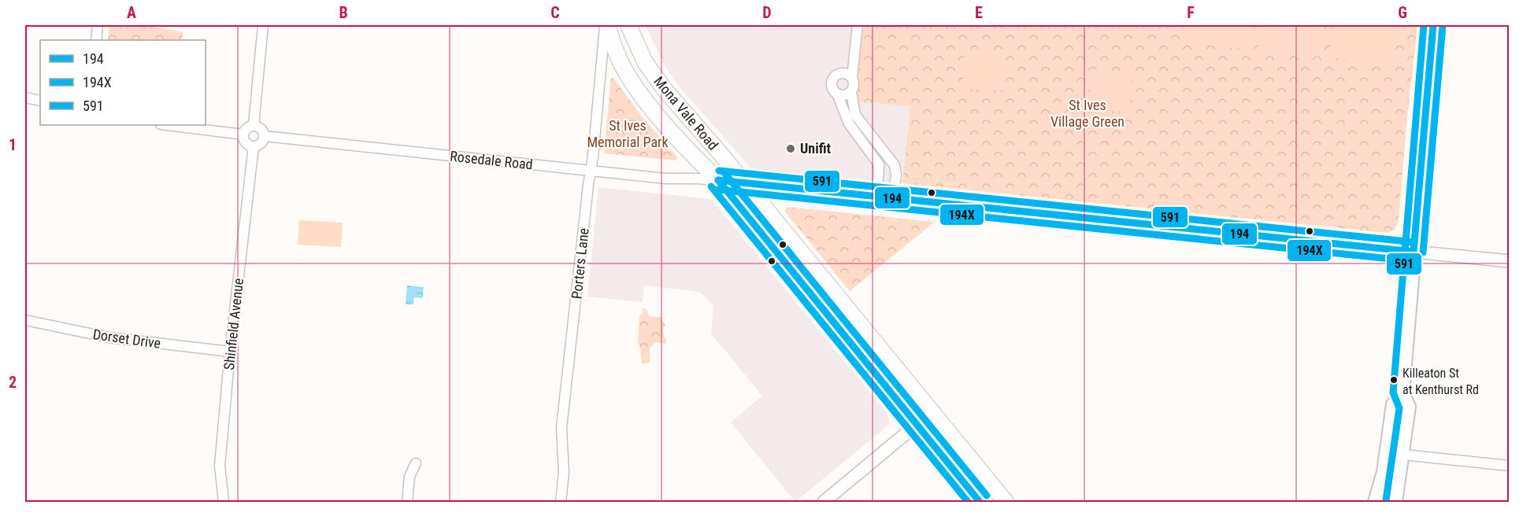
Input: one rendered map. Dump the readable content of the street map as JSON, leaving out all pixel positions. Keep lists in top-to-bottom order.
{
  "streets": {
    "highway": ["Mona Vale Road"],
    "street": [
      "Rosedale Road",
      "Porters Lane",
      "Shinfield Avenue",
      "Dorset Drive"
    ]
  },
  "crossings": [
    ["Mona Vale Road", "Rosedale Road"],
    ["Mona Vale Road", "Porters Lane"],
    ["Rosedale Road", "Porters Lane"],
    ["Rosedale Road", "Shinfield Avenue"],
    ["Shinfield Avenue", "Dorset Drive"]
  ],
  "parks": ["St Ives Village Green", "St Ives Memorial Park"],
  "places": ["Unifit", "Killeaton St at Kenthurst Rd"],
  "lines": ["transit line 194", "transit line 591", "transit line 194X"],
  "legend": ["194", "194X", "591"],
  "grid": {
    "columns": [
      "A",
      "B",
      "C",
      "D",
      "E",
      "F",
      "G"
    ],
    "rows": ["1", "2"]
  }
}
